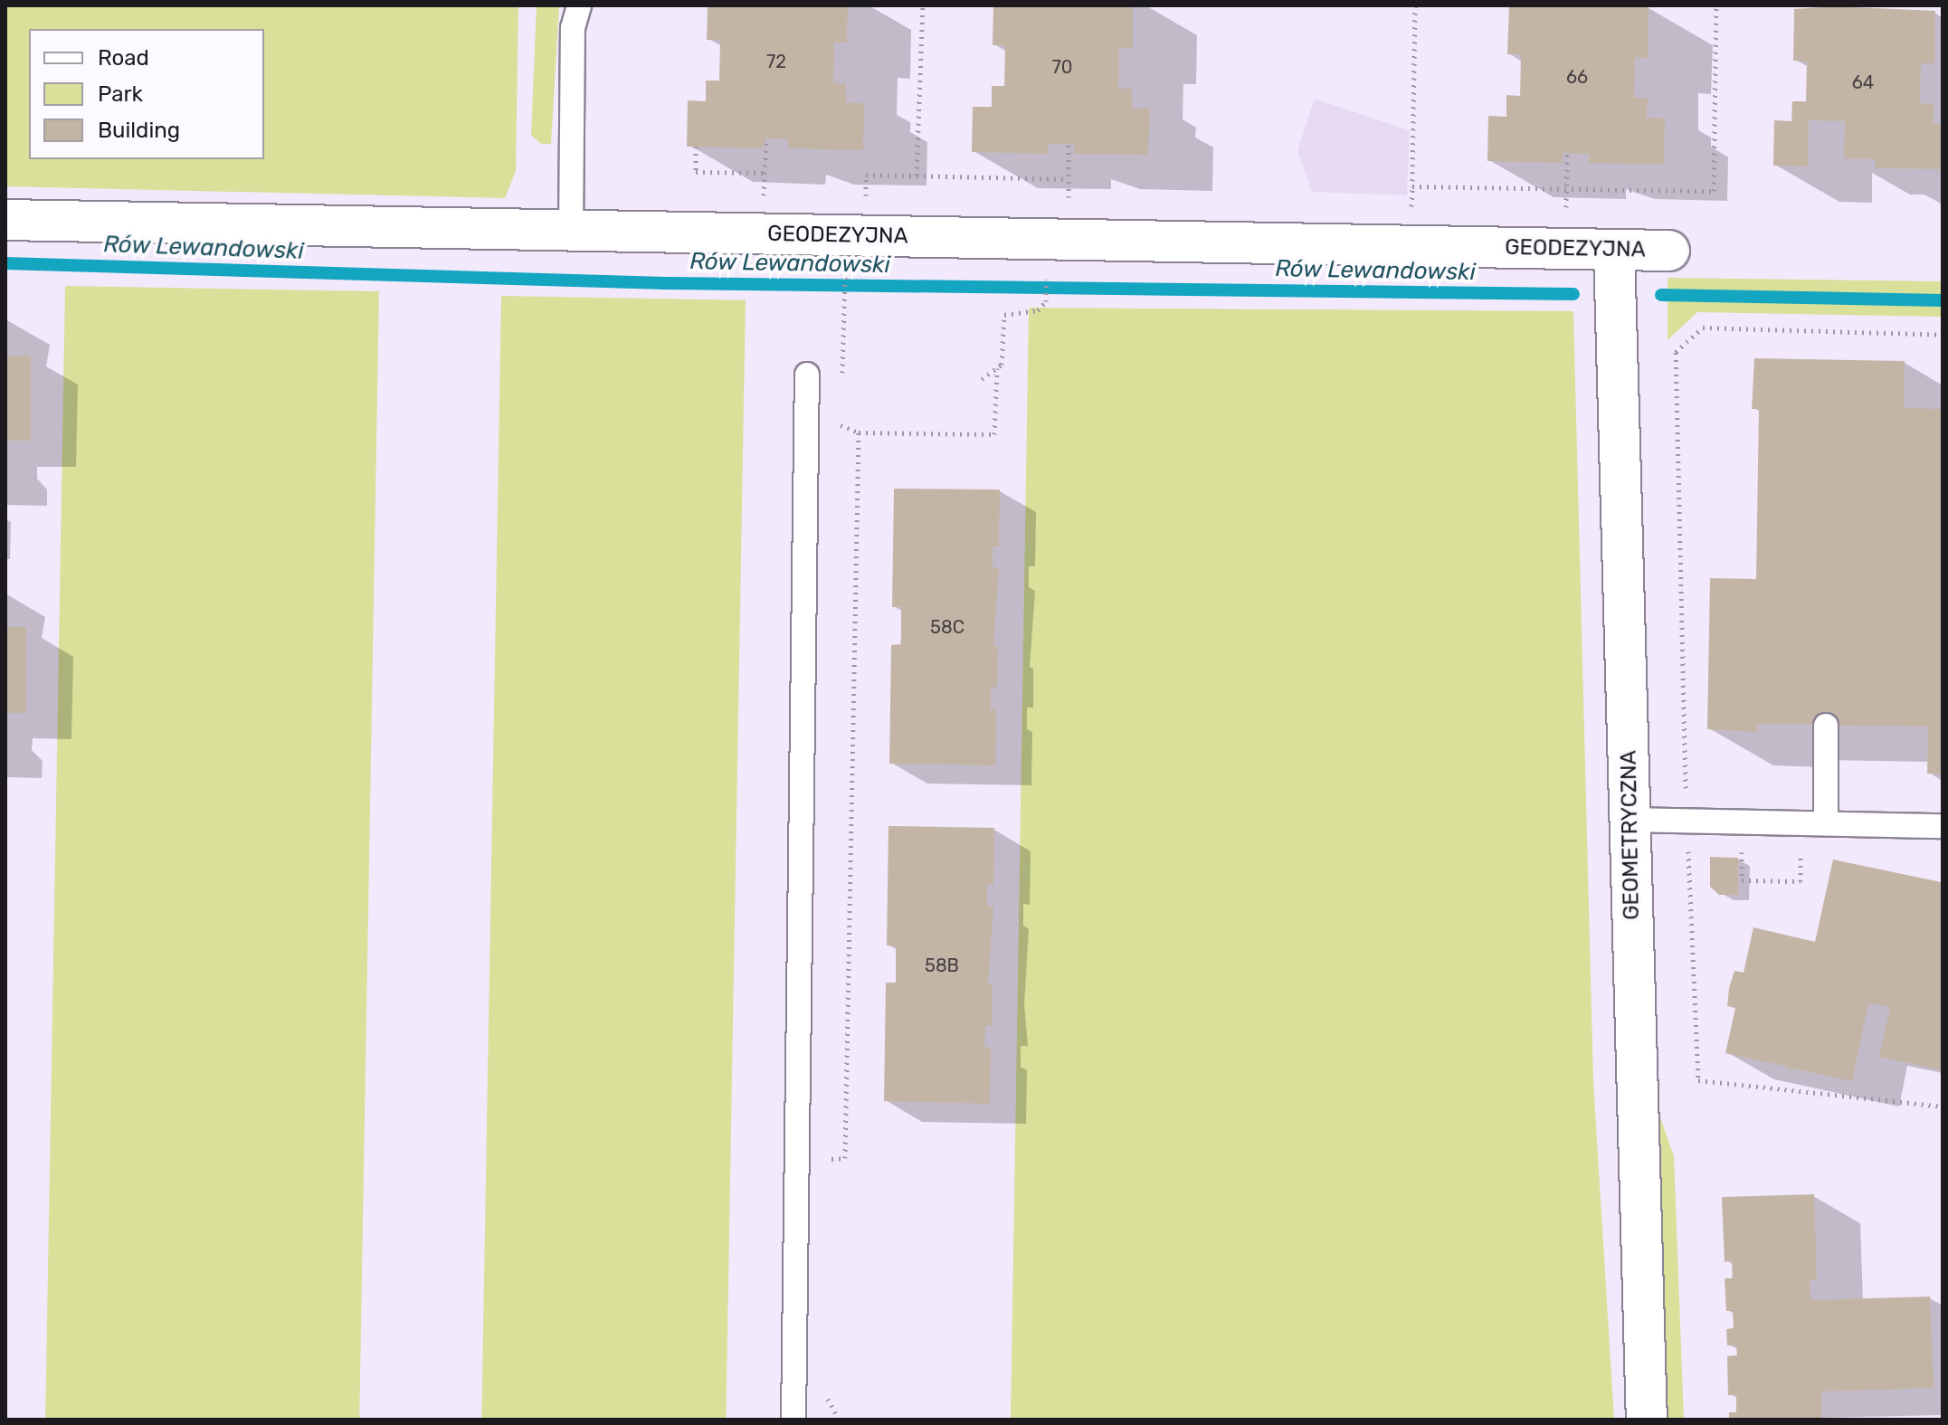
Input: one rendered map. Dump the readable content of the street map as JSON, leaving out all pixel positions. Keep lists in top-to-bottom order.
{
  "streets": {
    "street": ["GEODEZYJNA", "GEOMETRYCZNA"]
  },
  "crossings": [
    ["GEODEZYJNA", "GEOMETRYCZNA"]
  ],
  "water": ["Rów Lewandowski"],
  "house_numbers": [
    "72",
    "70",
    "66",
    "64",
    "58C",
    "58B"
  ],
  "legend": ["Road", "Park", "Building"]
}
